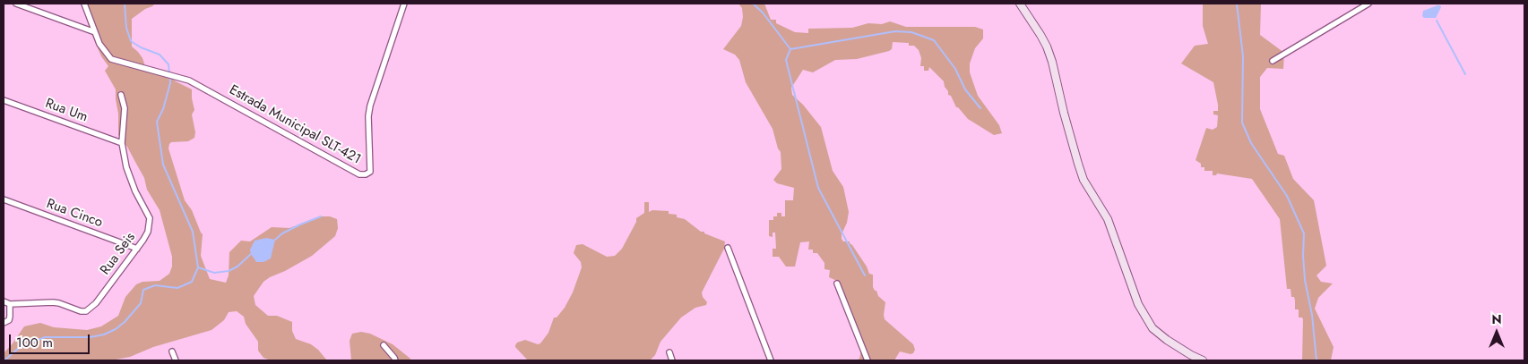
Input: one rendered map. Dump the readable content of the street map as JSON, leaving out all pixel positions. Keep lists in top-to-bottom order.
{
  "streets": {
    "street": [
      "Rua Um",
      "Estrada Municipal SLT-421",
      "Rua Cinco",
      "Rua Seis"
    ]
  },
  "crossings": [
    ["Rua Um", "Rua Seis"],
    ["Rua Cinco", "Rua Seis"]
  ],
  "scale_bar": "100 m",
  "north": "top"
}
